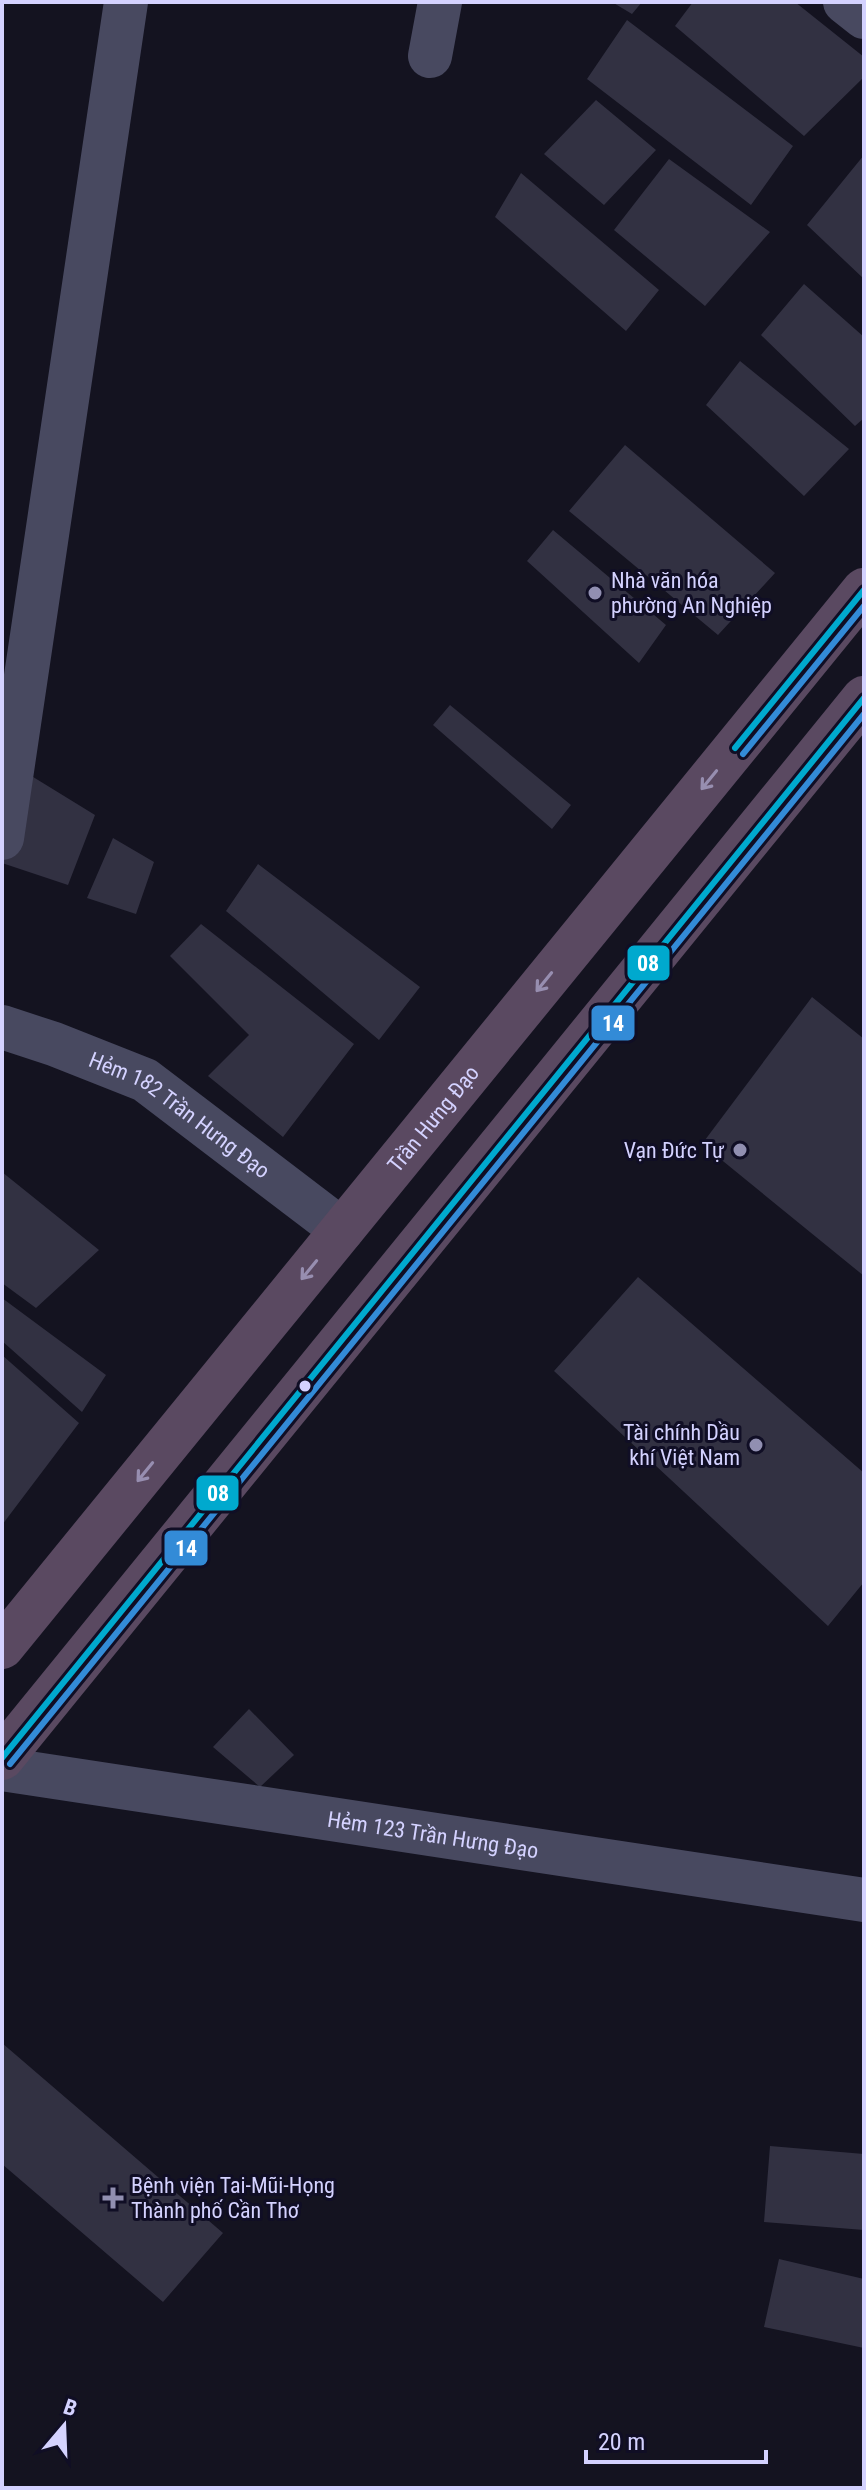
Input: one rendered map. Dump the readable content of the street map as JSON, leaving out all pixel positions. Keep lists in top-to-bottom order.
{
  "streets": {
    "highway": ["Trần Hưng Đạo"],
    "street": ["Hẻm 182 Trần Hưng Đạo", "Hẻm 123 Trần Hưng Đạo"]
  },
  "crossings": [
    ["Hẻm 182 Trần Hưng Đạo", "Trần Hưng Đạo"]
  ],
  "places": {
    "other": ["Nhà văn hóa phường An Nghiệp", "Vạn Đức Tự", "Tài chính Dầu khí Việt Nam"],
    "health": ["Bệnh viện Tai-Mũi-Họng Thành phố Cần Thơ"]
  },
  "lines": ["transit line 08", "transit line 14"],
  "scale_bar": "20 m",
  "north": "top"
}
